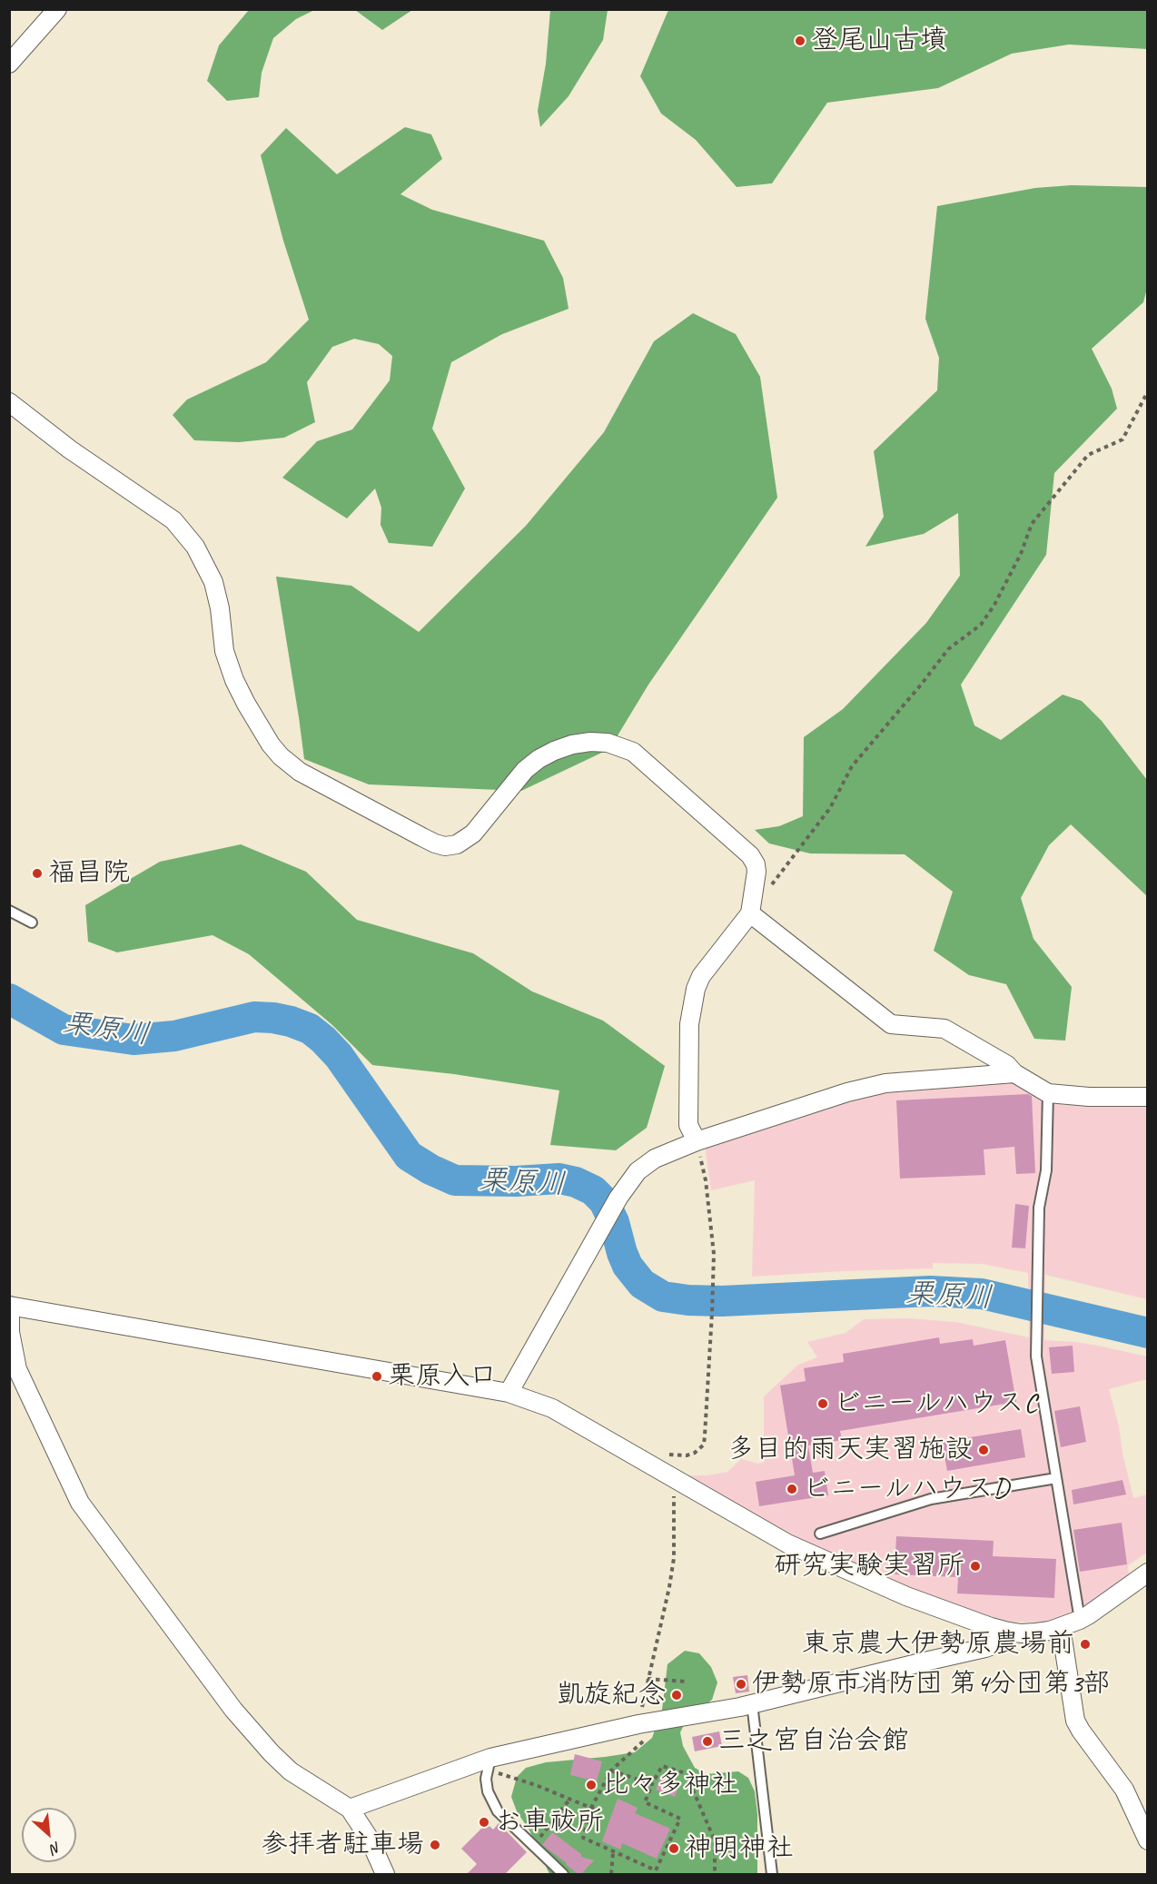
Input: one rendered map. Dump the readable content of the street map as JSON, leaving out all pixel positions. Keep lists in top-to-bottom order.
{
  "water": ["栗原川"],
  "places": [
    "登尾山古墳",
    "福昌院",
    "栗原入口",
    "ビニールハウスC",
    "多目的雨天実習施設",
    "ビニールハウスD",
    "研究実験実習所",
    "東京農大伊勢原農場前",
    "伊勢原市消防団 第4分団第3部",
    "凱旋紀念",
    "三之宮自治会館",
    "比々多神社",
    "お車祓所",
    "参拝者駐車場",
    "神明神社"
  ],
  "north": "bottom right"
}
